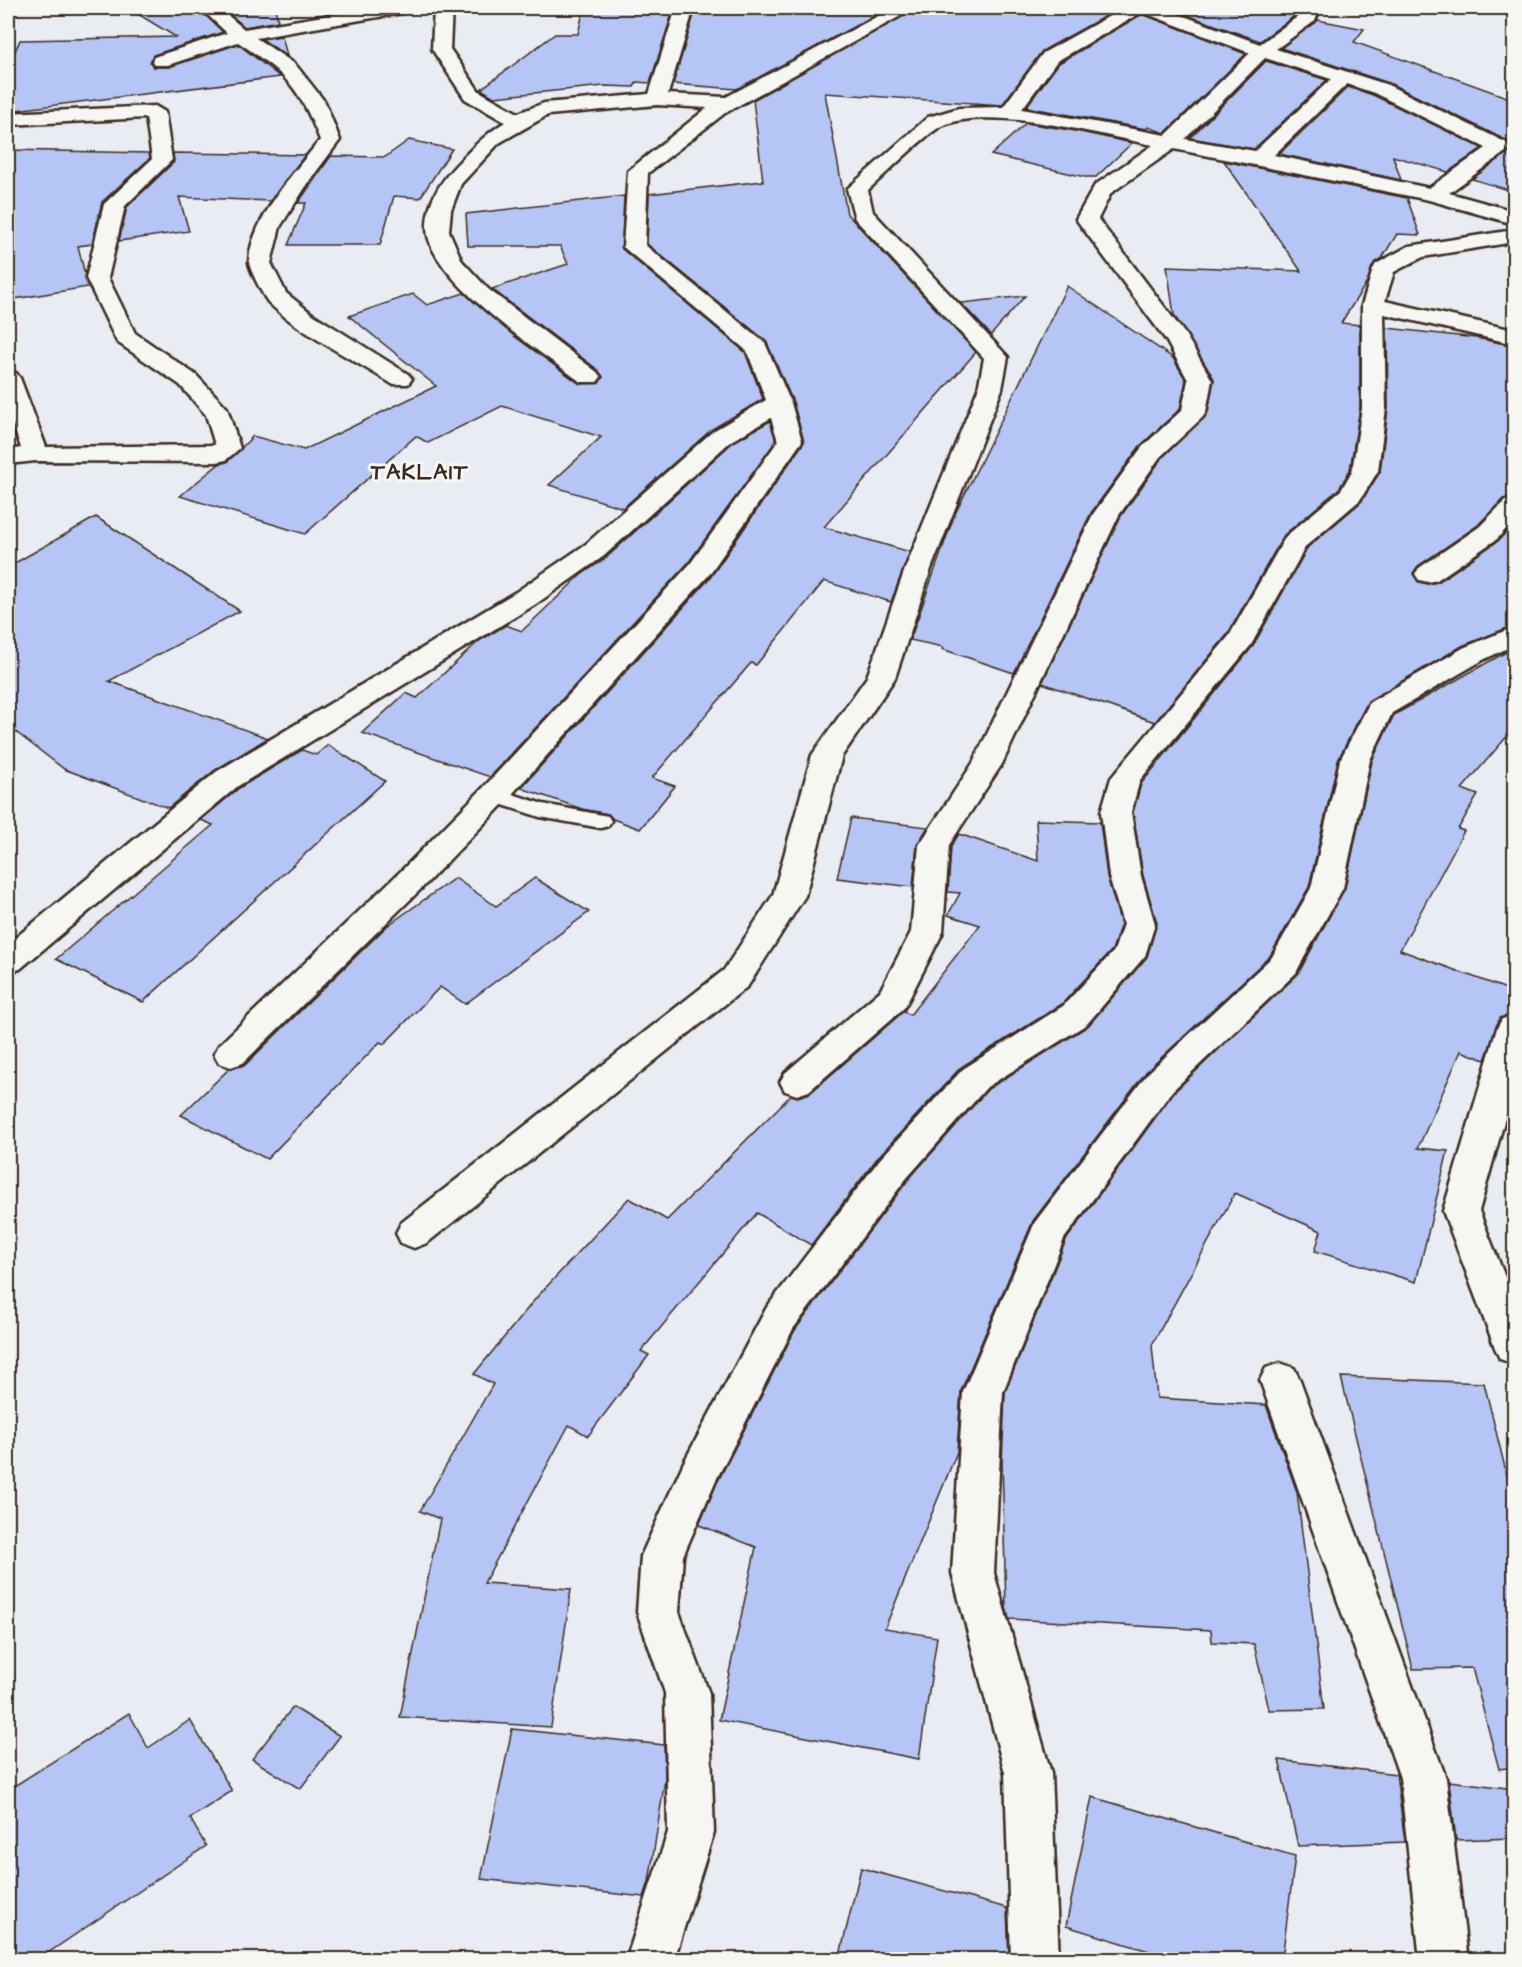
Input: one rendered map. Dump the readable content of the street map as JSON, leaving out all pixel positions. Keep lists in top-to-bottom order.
{
  "districts": ["TAKLAIT"]
}
